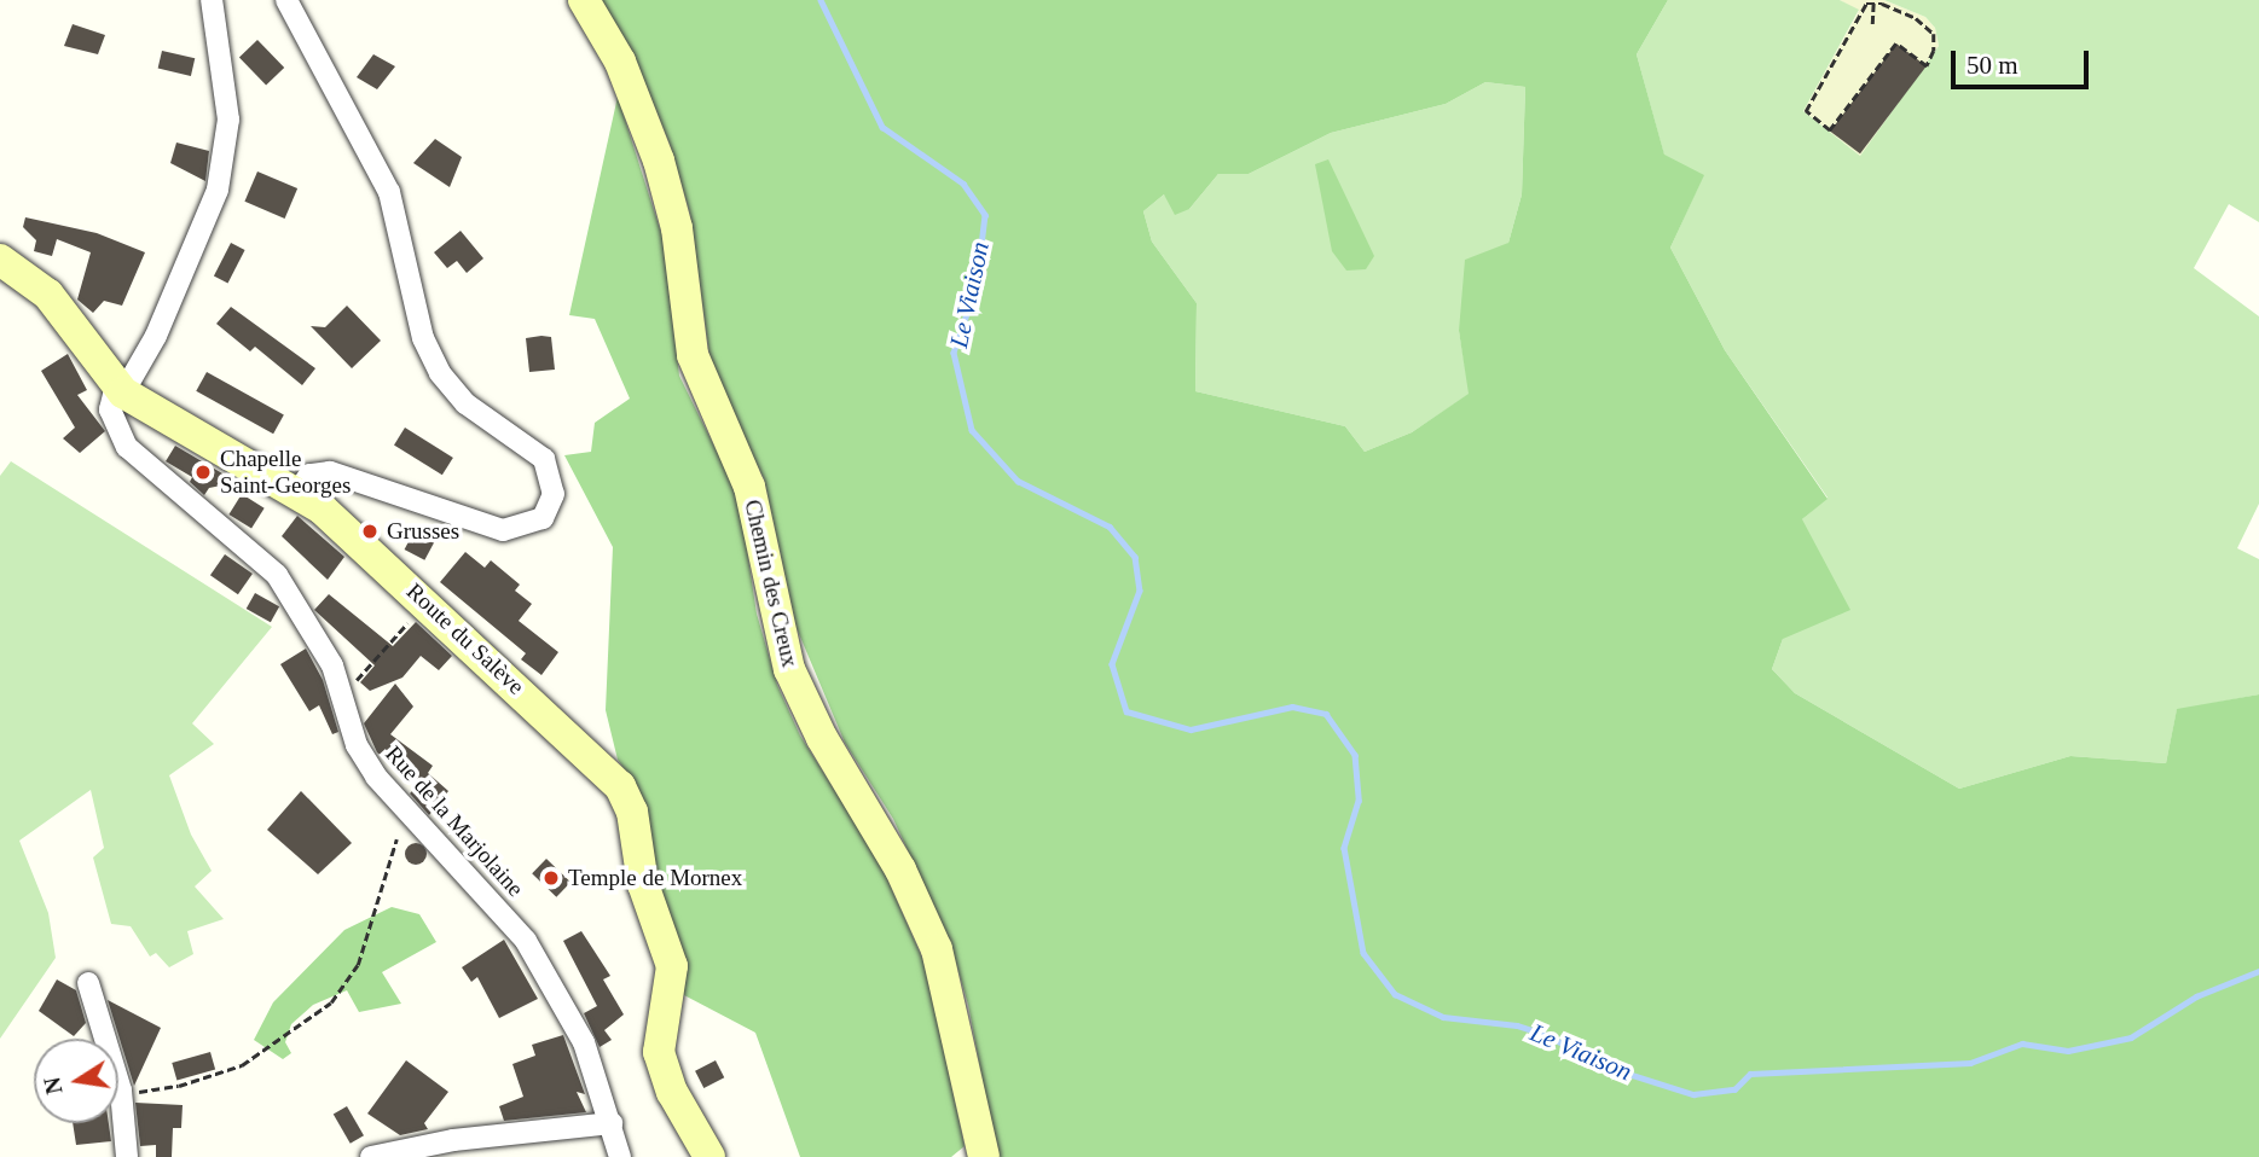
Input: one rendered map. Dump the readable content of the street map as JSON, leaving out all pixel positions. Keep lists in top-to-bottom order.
{
  "streets": {
    "street": ["Chemin des Creux", "Route du Salève", "Rue de la Marjolaine"]
  },
  "crossings": [
    ["Route du Salève", "Rue de la Marjolaine"]
  ],
  "water": ["Le Viaison"],
  "places": ["Chapelle Saint-Georges", "Grusses", "Temple de Mornex"],
  "scale_bar": "50 m",
  "north": "left"
}
